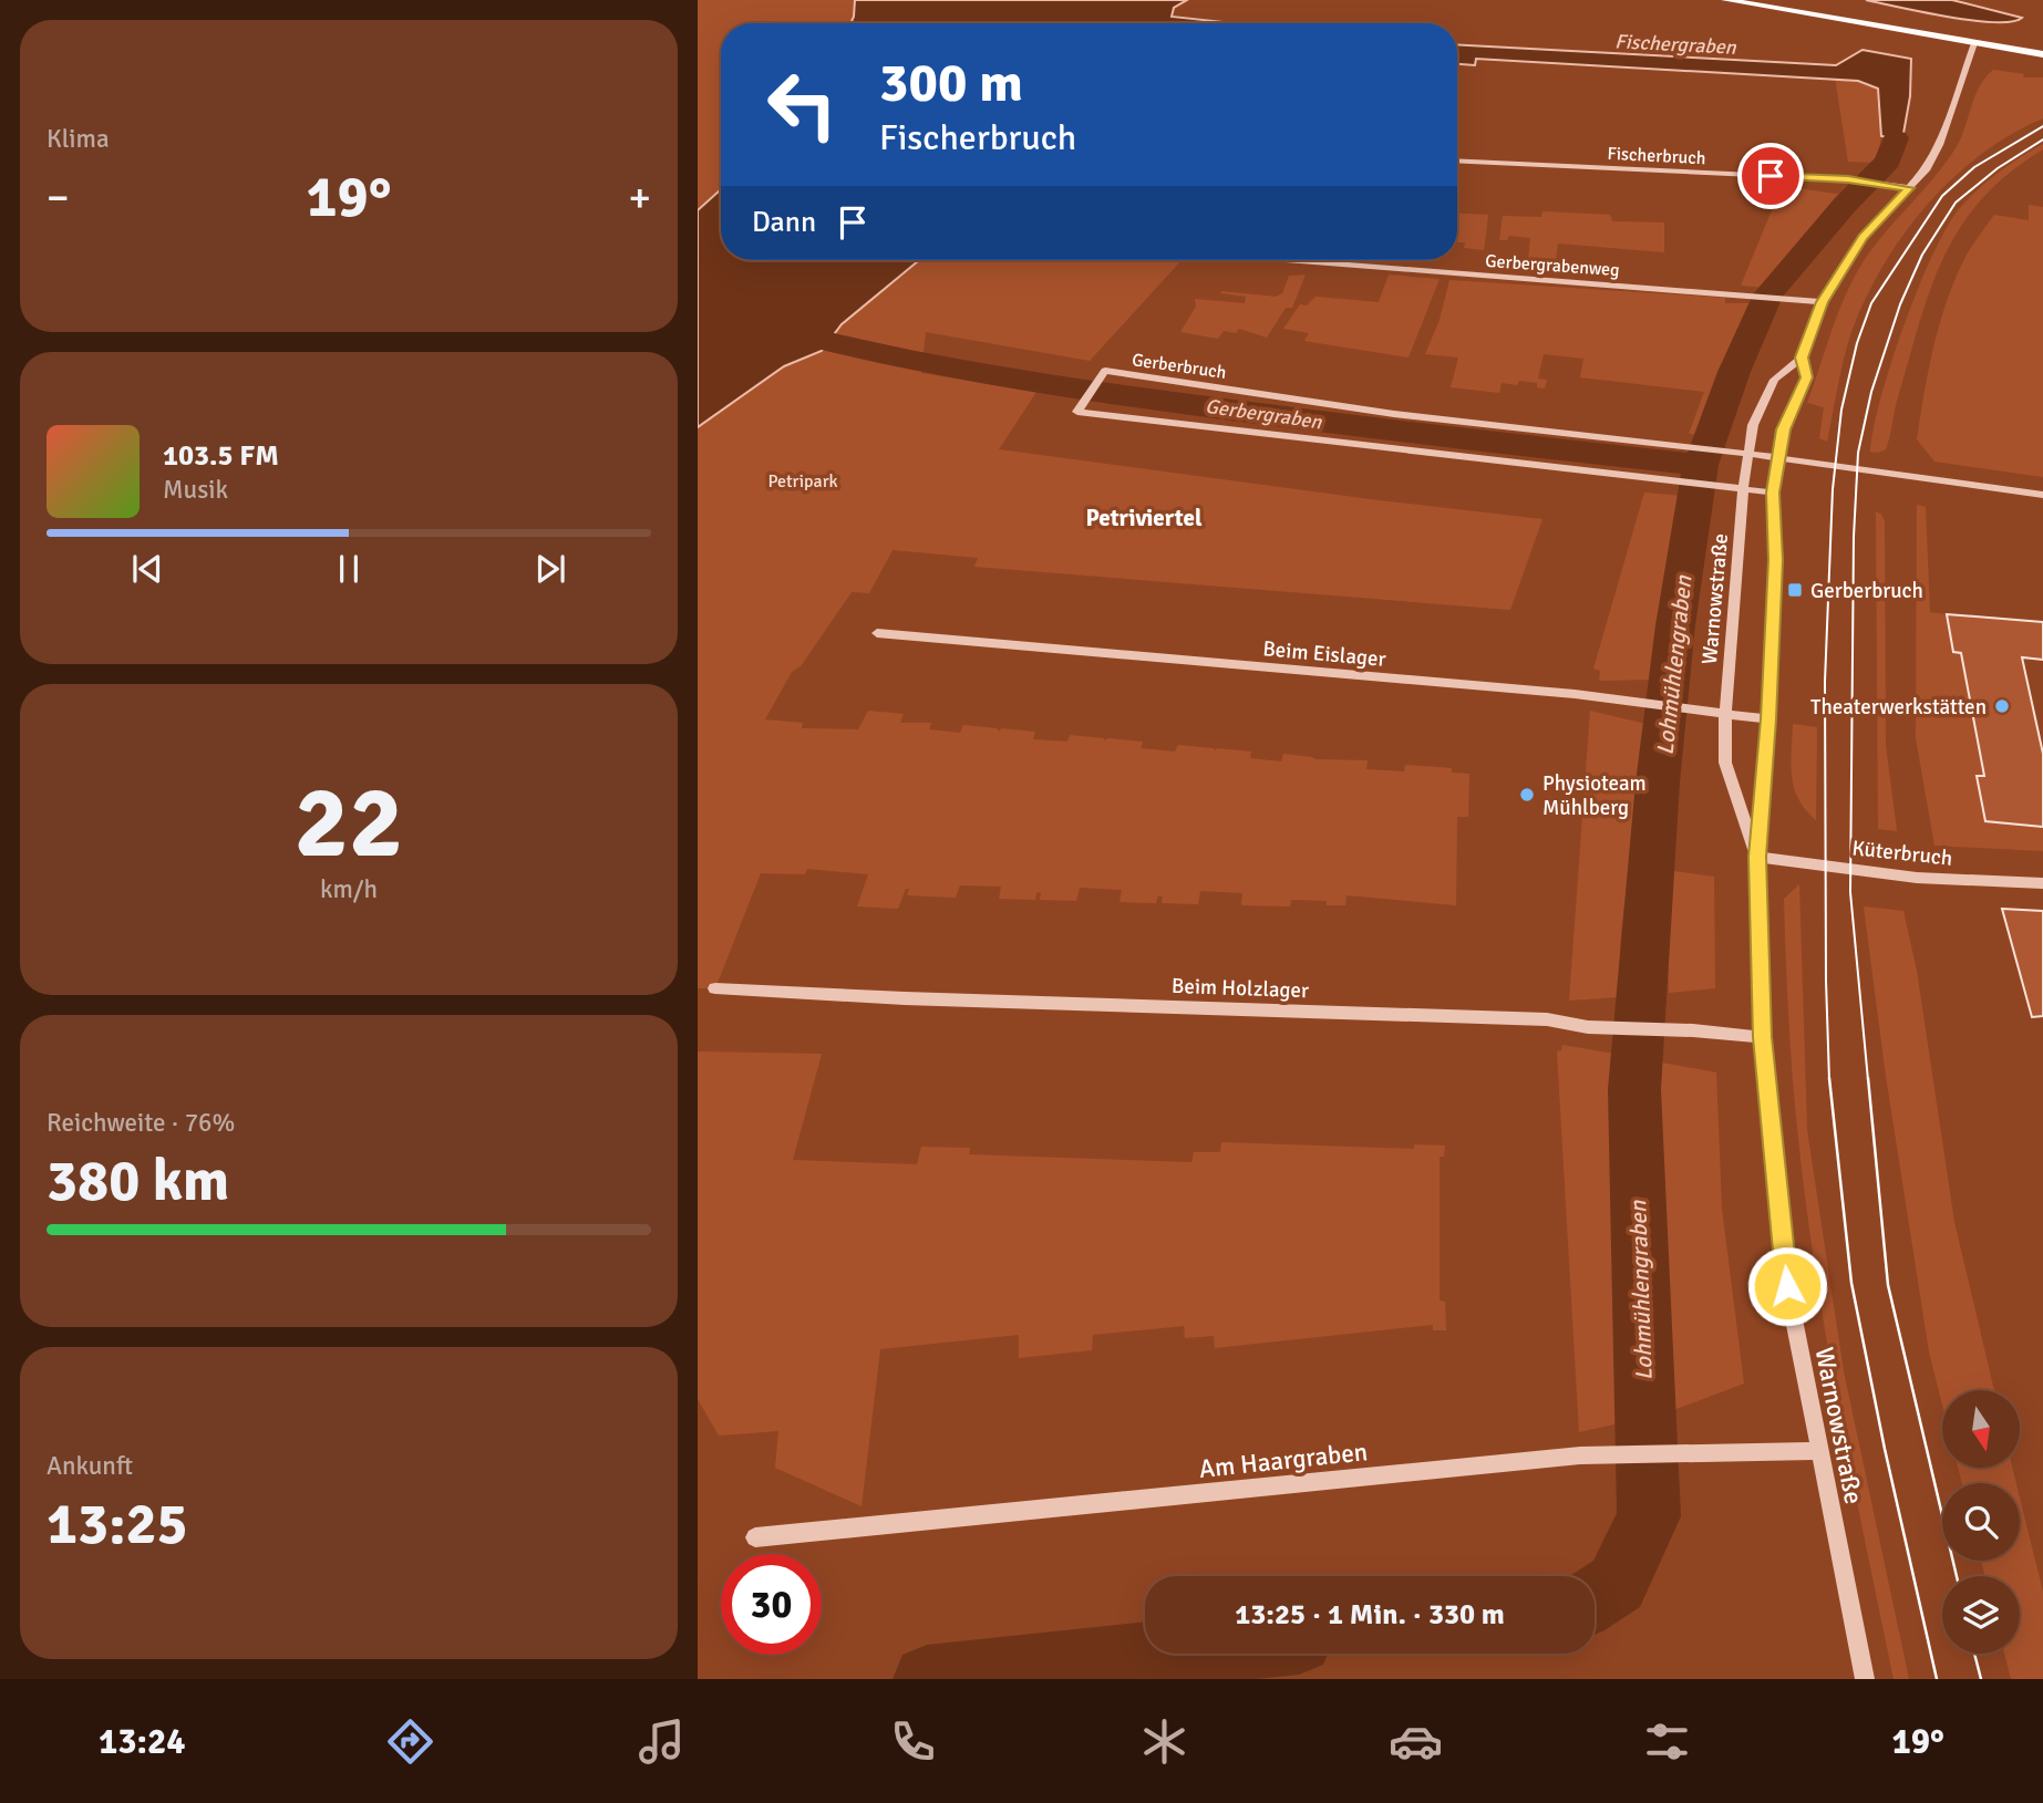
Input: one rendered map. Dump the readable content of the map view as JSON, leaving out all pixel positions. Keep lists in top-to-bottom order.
{
  "streets": {
    "street": [
      "Fischerbruch",
      "Gerbergrabenweg",
      "Gerberbruch",
      "Warnowstraße",
      "Beim Eislager",
      "Küterbruch",
      "Beim Holzlager",
      "Am Haargraben"
    ]
  },
  "crossings": [
    ["Fischerbruch", "Warnowstraße"],
    ["Gerbergrabenweg", "Warnowstraße"],
    ["Gerberbruch", "Warnowstraße"],
    ["Warnowstraße", "Beim Eislager"],
    ["Warnowstraße", "Küterbruch"],
    ["Warnowstraße", "Beim Holzlager"],
    ["Warnowstraße", "Am Haargraben"]
  ],
  "districts": ["Petriviertel"],
  "water": ["Fischergraben", "Gerbergraben", "Lohmühlengraben"],
  "parks": ["Petripark"],
  "places": {
    "transit": ["Gerberbruch"],
    "other": ["Theaterwerkstätten", "Physioteam Mühlberg"]
  },
  "north": "bottom",
  "page": {
    "tile": [
      "Klima",
      ["22", "km/h"],
      ["Reichweite · 76%", "380 km"],
      ["Ankunft", "13:25"]
    ],
    "turn": ["300 m", "Fischerbruch"],
    "heat": ["−", "19°", "+"],
    "then": "Dann",
    "song": ["103.5 FM", "Musik"],
    "limit": "30",
    "trip": "13:25 · 1 Min. · 330 m",
    "tabs": ["13:24", "19°"]
  }
}
